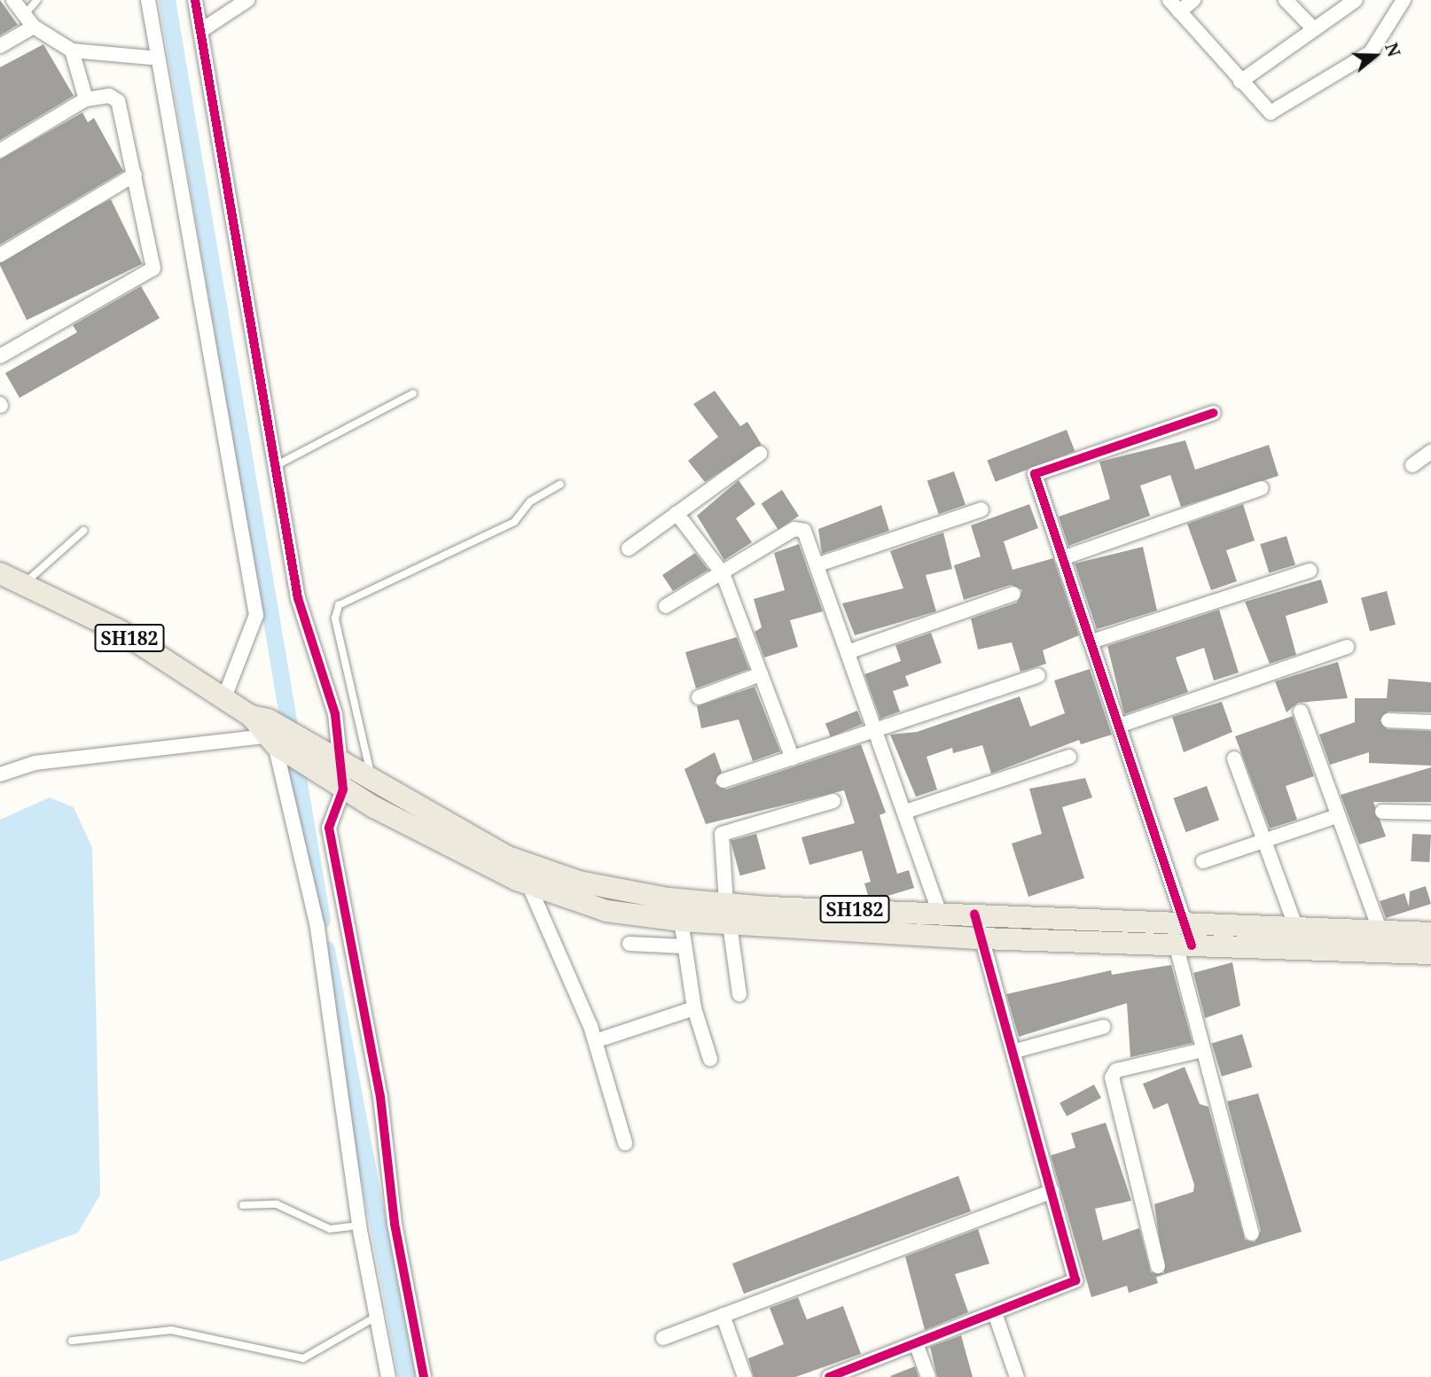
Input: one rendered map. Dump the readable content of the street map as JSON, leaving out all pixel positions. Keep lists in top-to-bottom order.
{
  "streets": {
    "main road": ["SH182"]
  },
  "north": "right"
}
